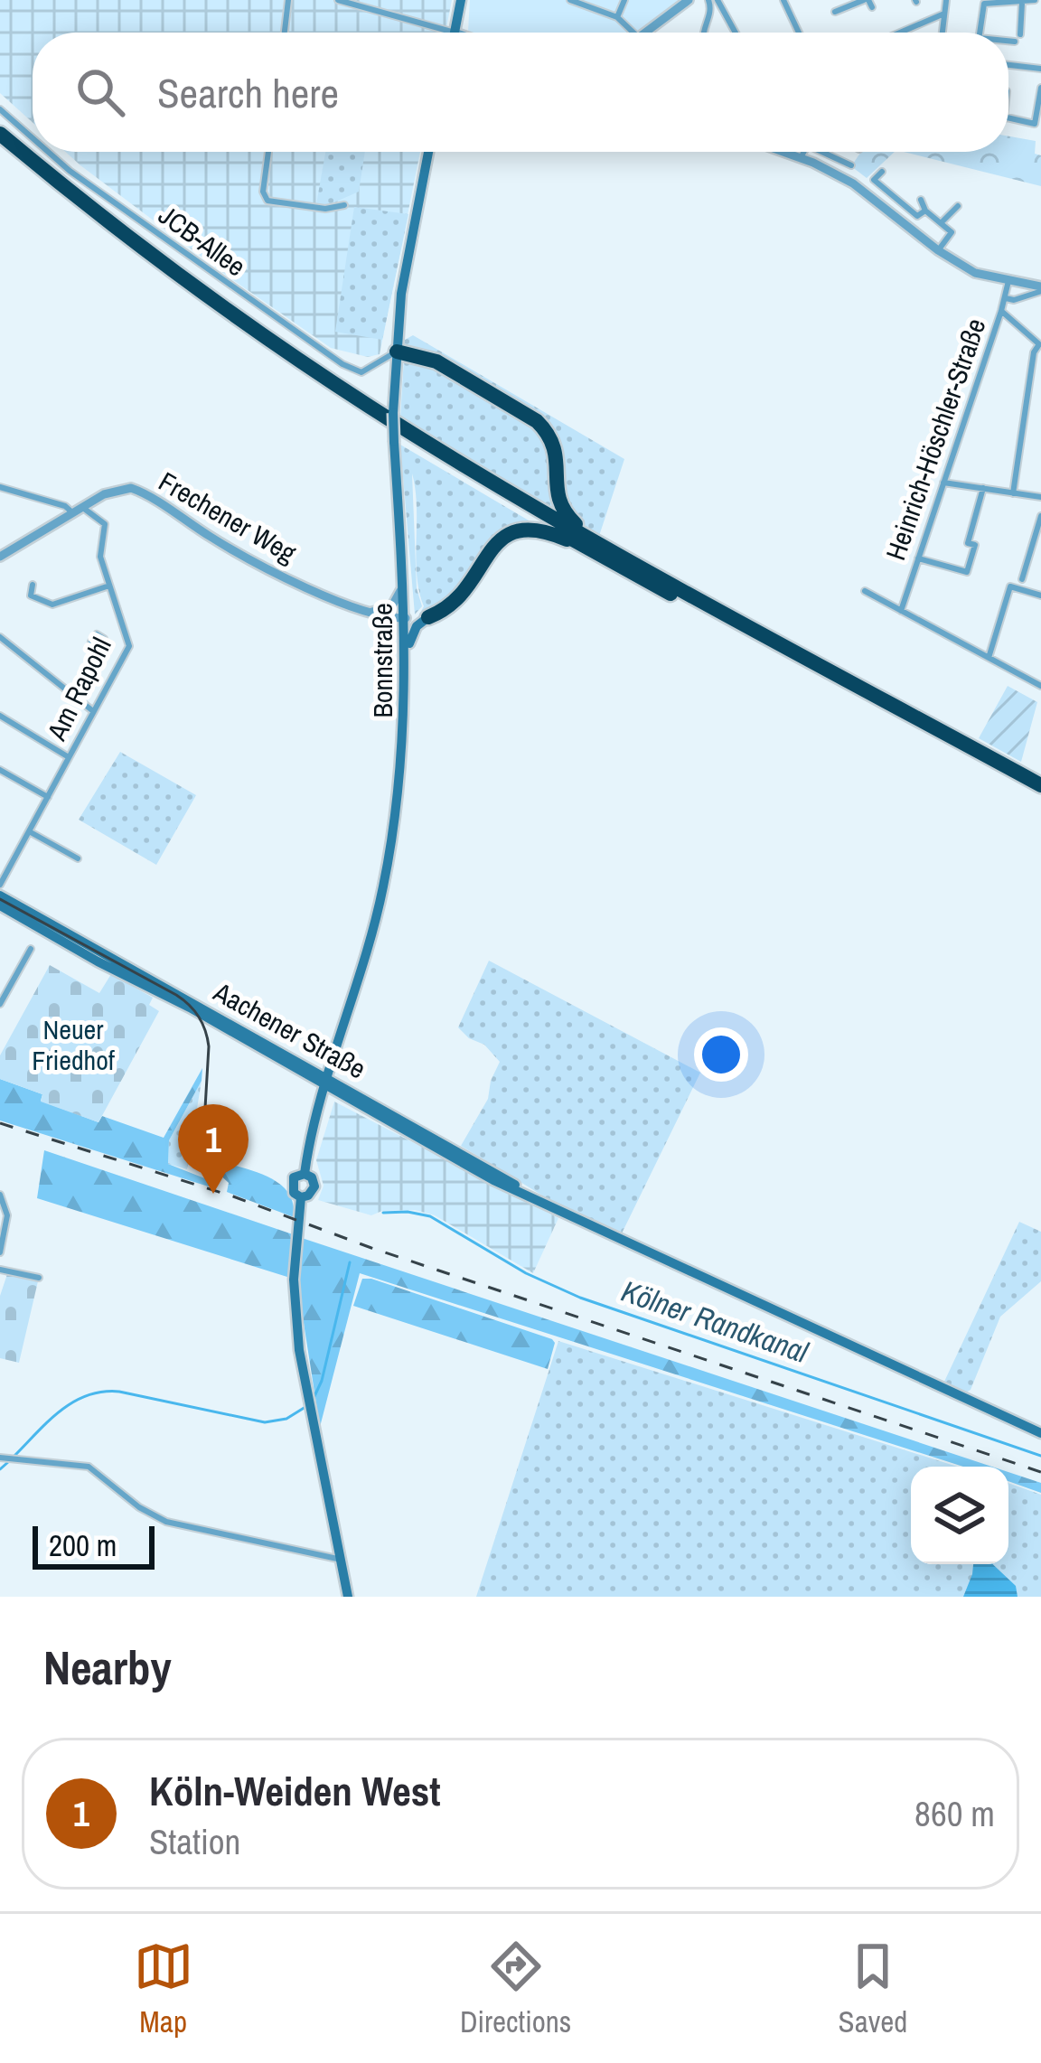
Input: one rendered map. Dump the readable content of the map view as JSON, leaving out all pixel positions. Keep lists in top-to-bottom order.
{
  "streets": {
    "main road": ["Bonnstraße", "Aachener Straße"],
    "street": [
      "JCB-Allee",
      "Heinrich-Höschler-Straße",
      "Frechener Weg",
      "Am Rapohl"
    ]
  },
  "crossings": [
    ["JCB-Allee", "Bonnstraße"],
    ["Frechener Weg", "Bonnstraße"],
    ["Frechener Weg", "Am Rapohl"],
    ["Bonnstraße", "Aachener Straße"]
  ],
  "water": ["Kölner Randkanal"],
  "parks": ["Neuer Friedhof"],
  "scale_bar": "200 m",
  "page": {
    "search": "Search here",
    "pins": "1",
    "scale": "200 m",
    "heading": "Nearby",
    "list": [
      {
        "mark": "1",
        "name": "Köln-Weiden West",
        "note": "Station",
        "value": "860 m"
      }
    ],
    "nav": ["Map", "Directions", "Saved"]
  }
}
